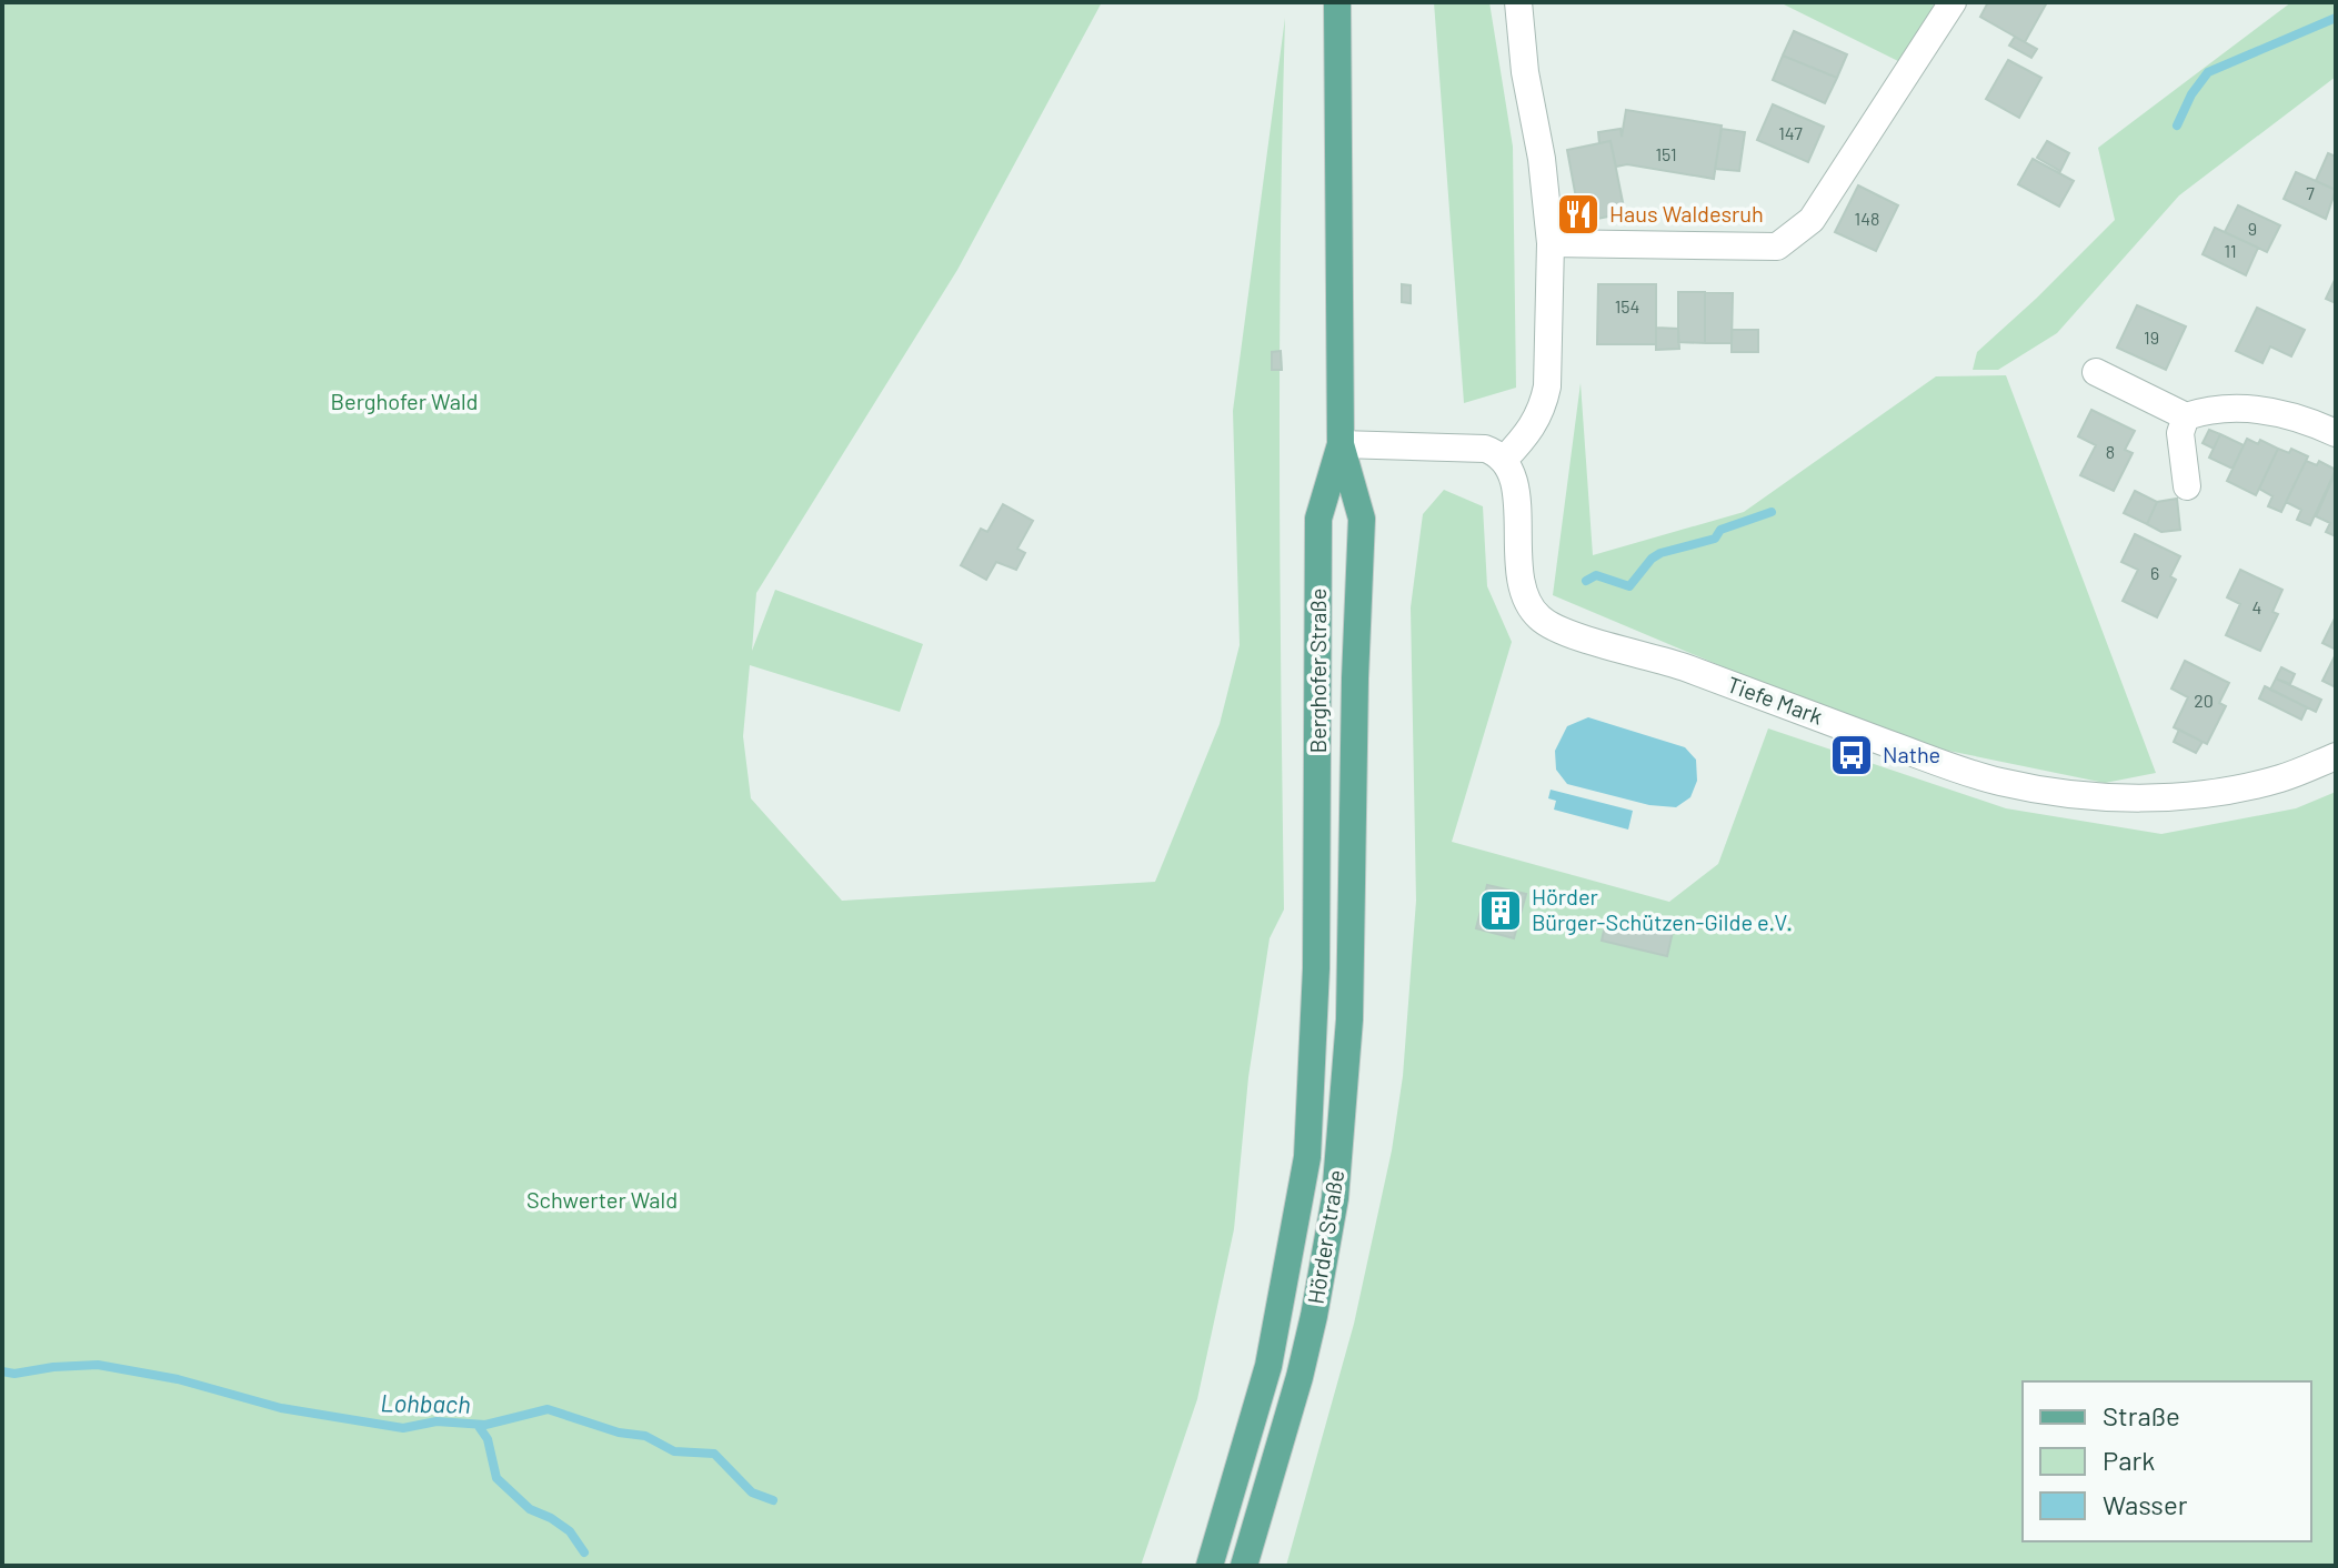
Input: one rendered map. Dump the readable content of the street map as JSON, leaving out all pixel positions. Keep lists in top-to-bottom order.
{
  "streets": {
    "main road": ["Berghofer Straße", "Hörder Straße"],
    "street": ["Tiefe Mark"]
  },
  "crossings": [
    ["Berghofer Straße", "Hörder Straße"]
  ],
  "water": ["Lohbach"],
  "parks": ["Berghofer Wald", "Schwerter Wald"],
  "places": {
    "restaurant": ["Haus Waldesruh"],
    "bus stop": ["Nathe"],
    "building": ["Hörder Bürger-Schützen-Gilde e.V."]
  },
  "house_numbers": [
    "147",
    "151",
    "7",
    "148",
    "9",
    "11",
    "154",
    "19",
    "8",
    "6",
    "4",
    "20"
  ],
  "legend": ["Straße", "Park", "Wasser"]
}
